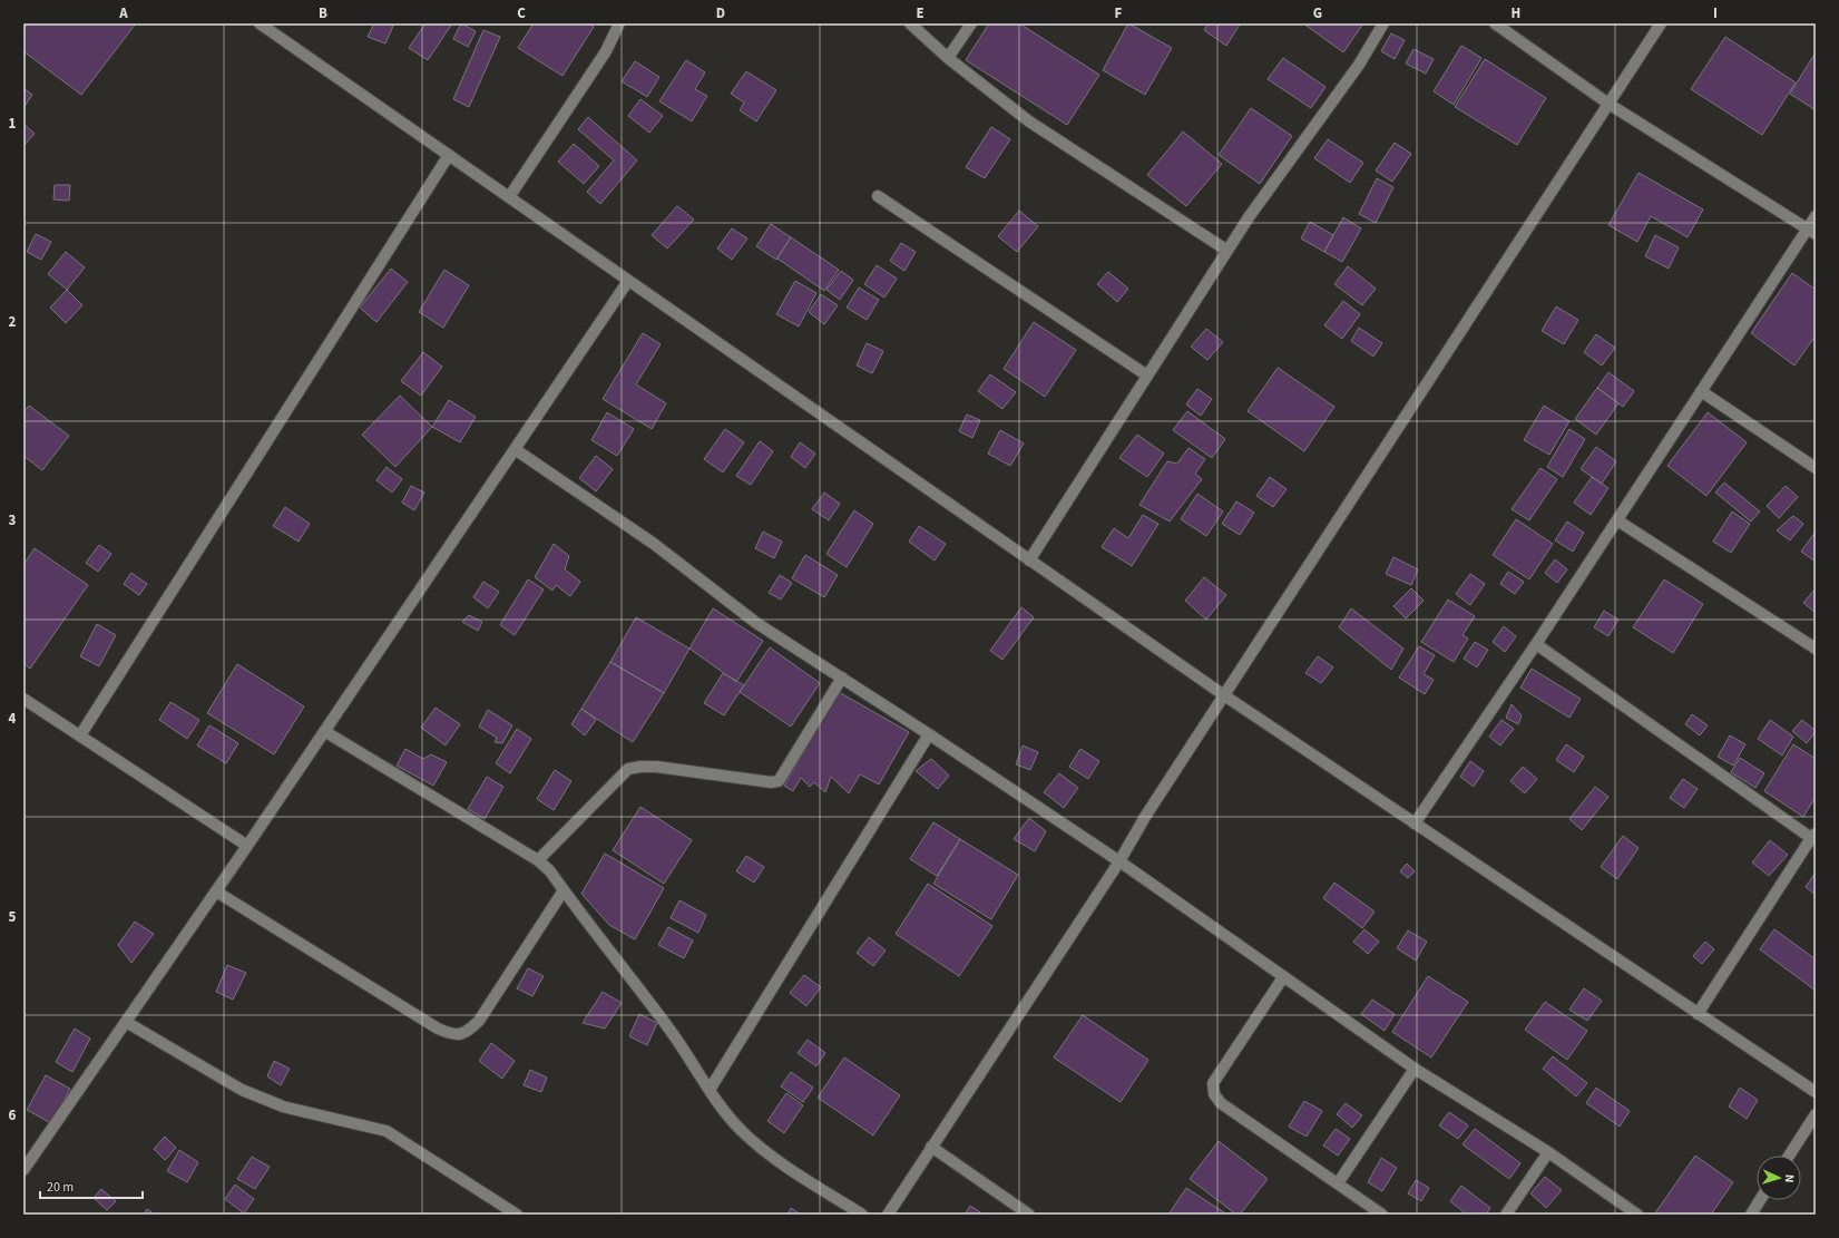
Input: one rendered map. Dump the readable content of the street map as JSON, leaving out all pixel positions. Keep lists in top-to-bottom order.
{
  "scale_bar": "20 m",
  "north": "right",
  "grid": {
    "columns": [
      "A",
      "B",
      "C",
      "D",
      "E",
      "F",
      "G",
      "H",
      "I"
    ],
    "rows": [
      "1",
      "2",
      "3",
      "4",
      "5",
      "6"
    ]
  }
}
